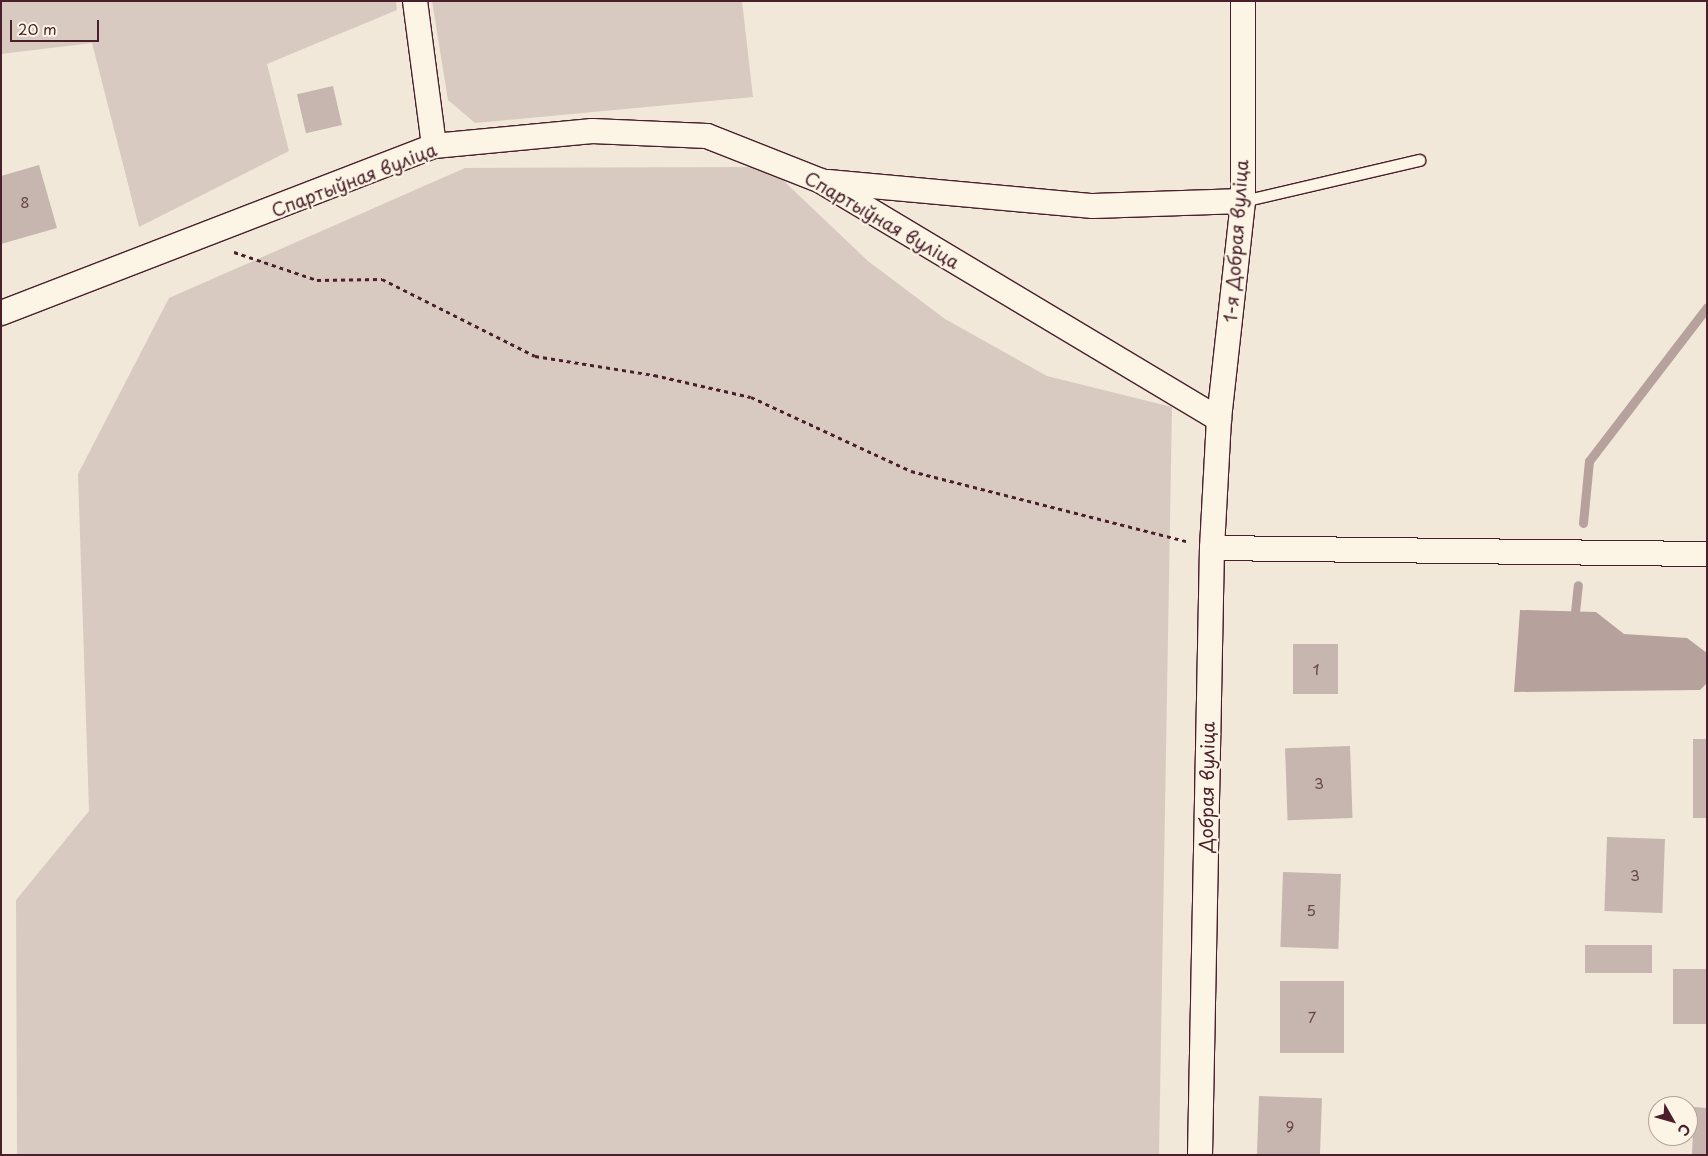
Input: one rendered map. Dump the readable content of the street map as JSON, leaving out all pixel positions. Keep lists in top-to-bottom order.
{
  "streets": {
    "street": ["Спартыўная вуліца", "1-я Добрая вуліца", "Добрая вуліца"]
  },
  "crossings": [
    ["Спартыўная вуліца", "1-я Добрая вуліца"],
    ["Спартыўная вуліца", "Добрая вуліца"],
    ["1-я Добрая вуліца", "Добрая вуліца"]
  ],
  "house_numbers": [
    "8",
    "1",
    "3",
    "3",
    "5",
    "7",
    "9"
  ],
  "scale_bar": "20 m",
  "north": "bottom right"
}
